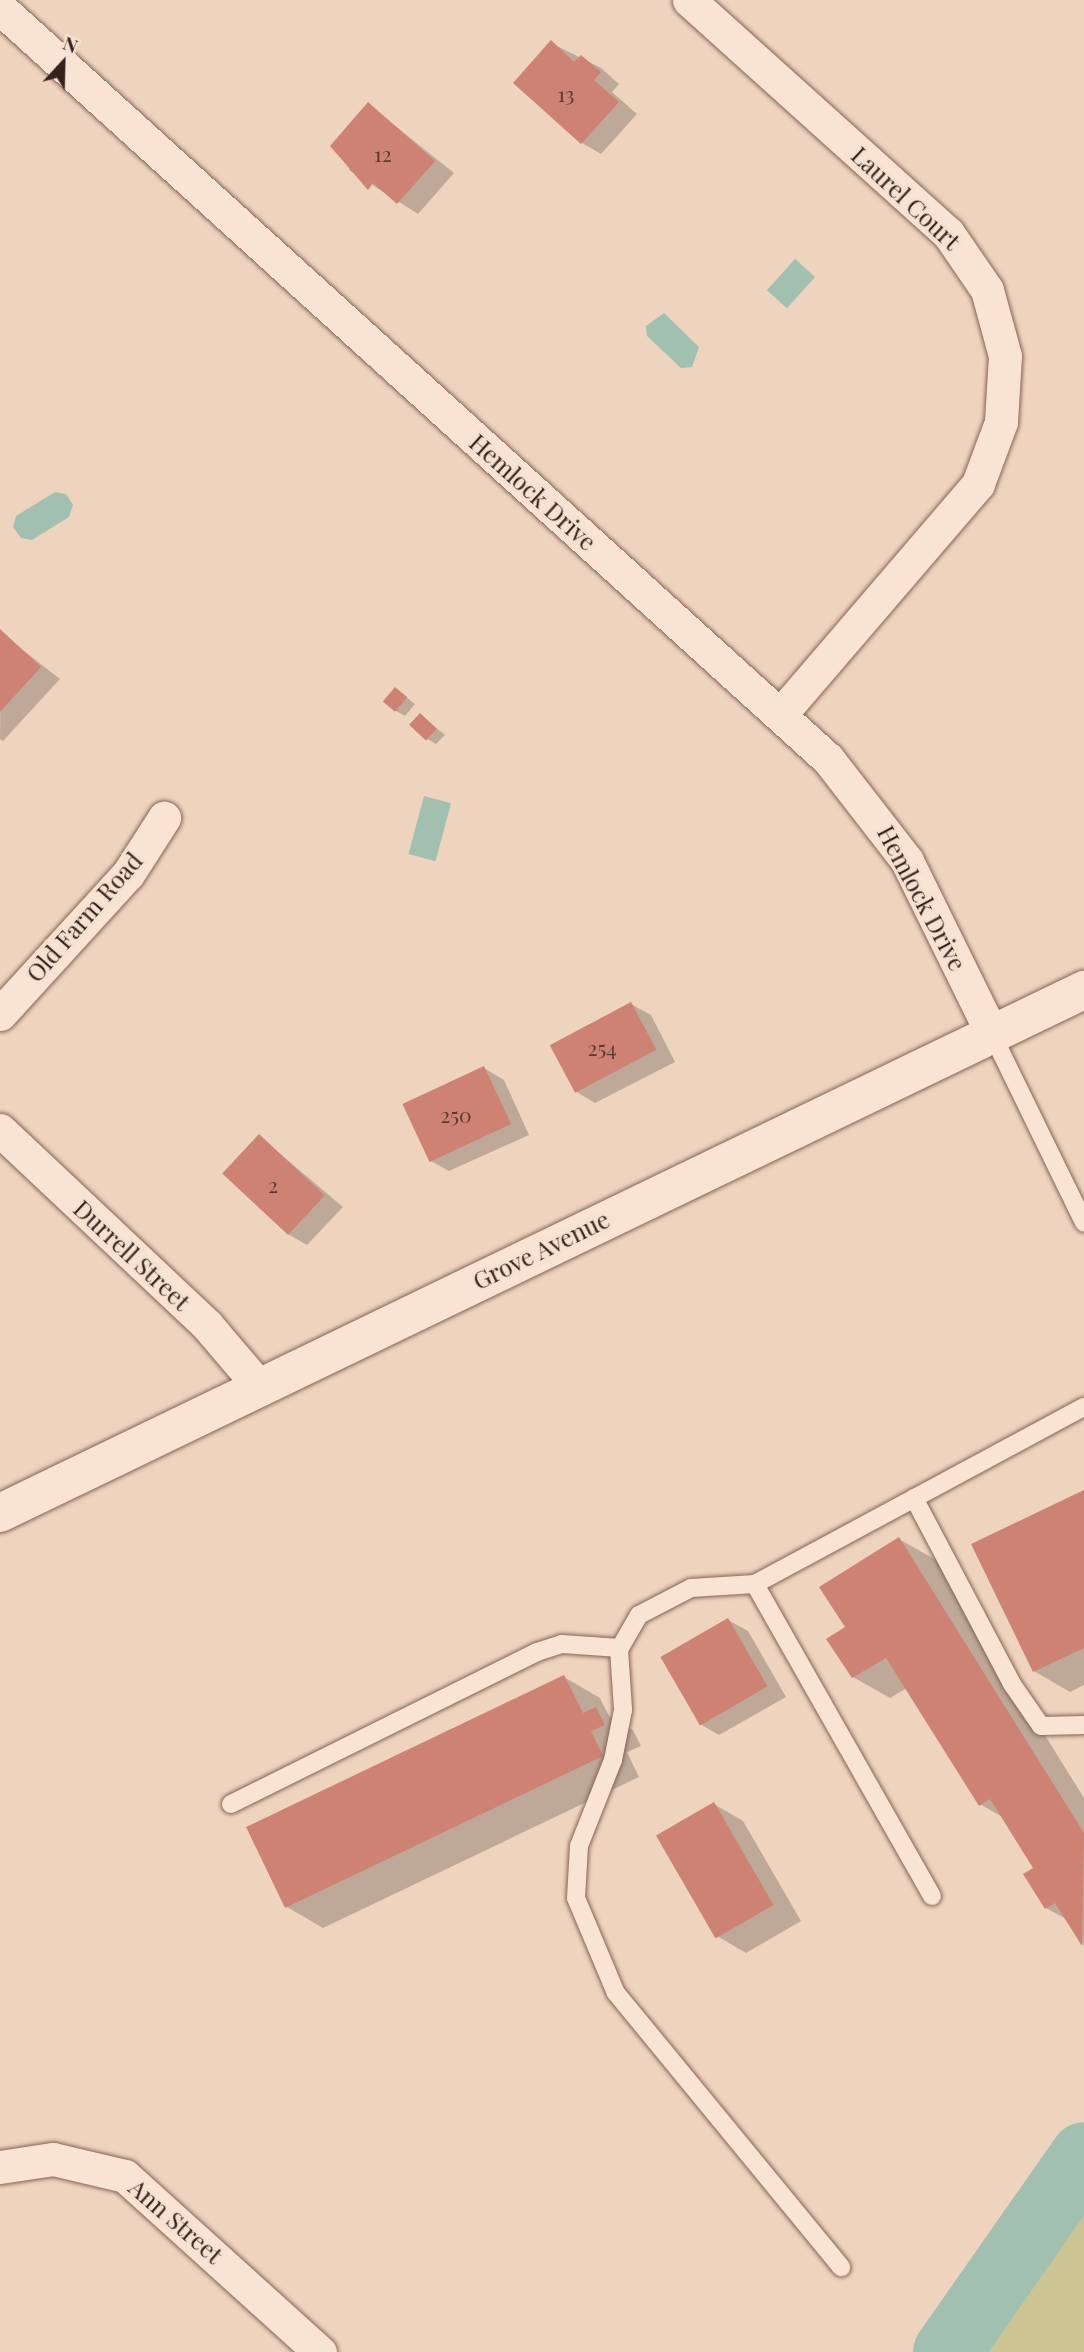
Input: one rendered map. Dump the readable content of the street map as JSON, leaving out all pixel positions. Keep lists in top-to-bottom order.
{
  "streets": {
    "street": [
      "Laurel Court",
      "Hemlock Drive",
      "Old Farm Road",
      "Grove Avenue",
      "Durrell Street",
      "Ann Street"
    ]
  },
  "crossings": [
    ["Laurel Court", "Hemlock Drive"],
    ["Hemlock Drive", "Grove Avenue"],
    ["Grove Avenue", "Durrell Street"]
  ],
  "house_numbers": [
    "13",
    "12",
    "254",
    "250",
    "2"
  ],
  "north": "top"
}
